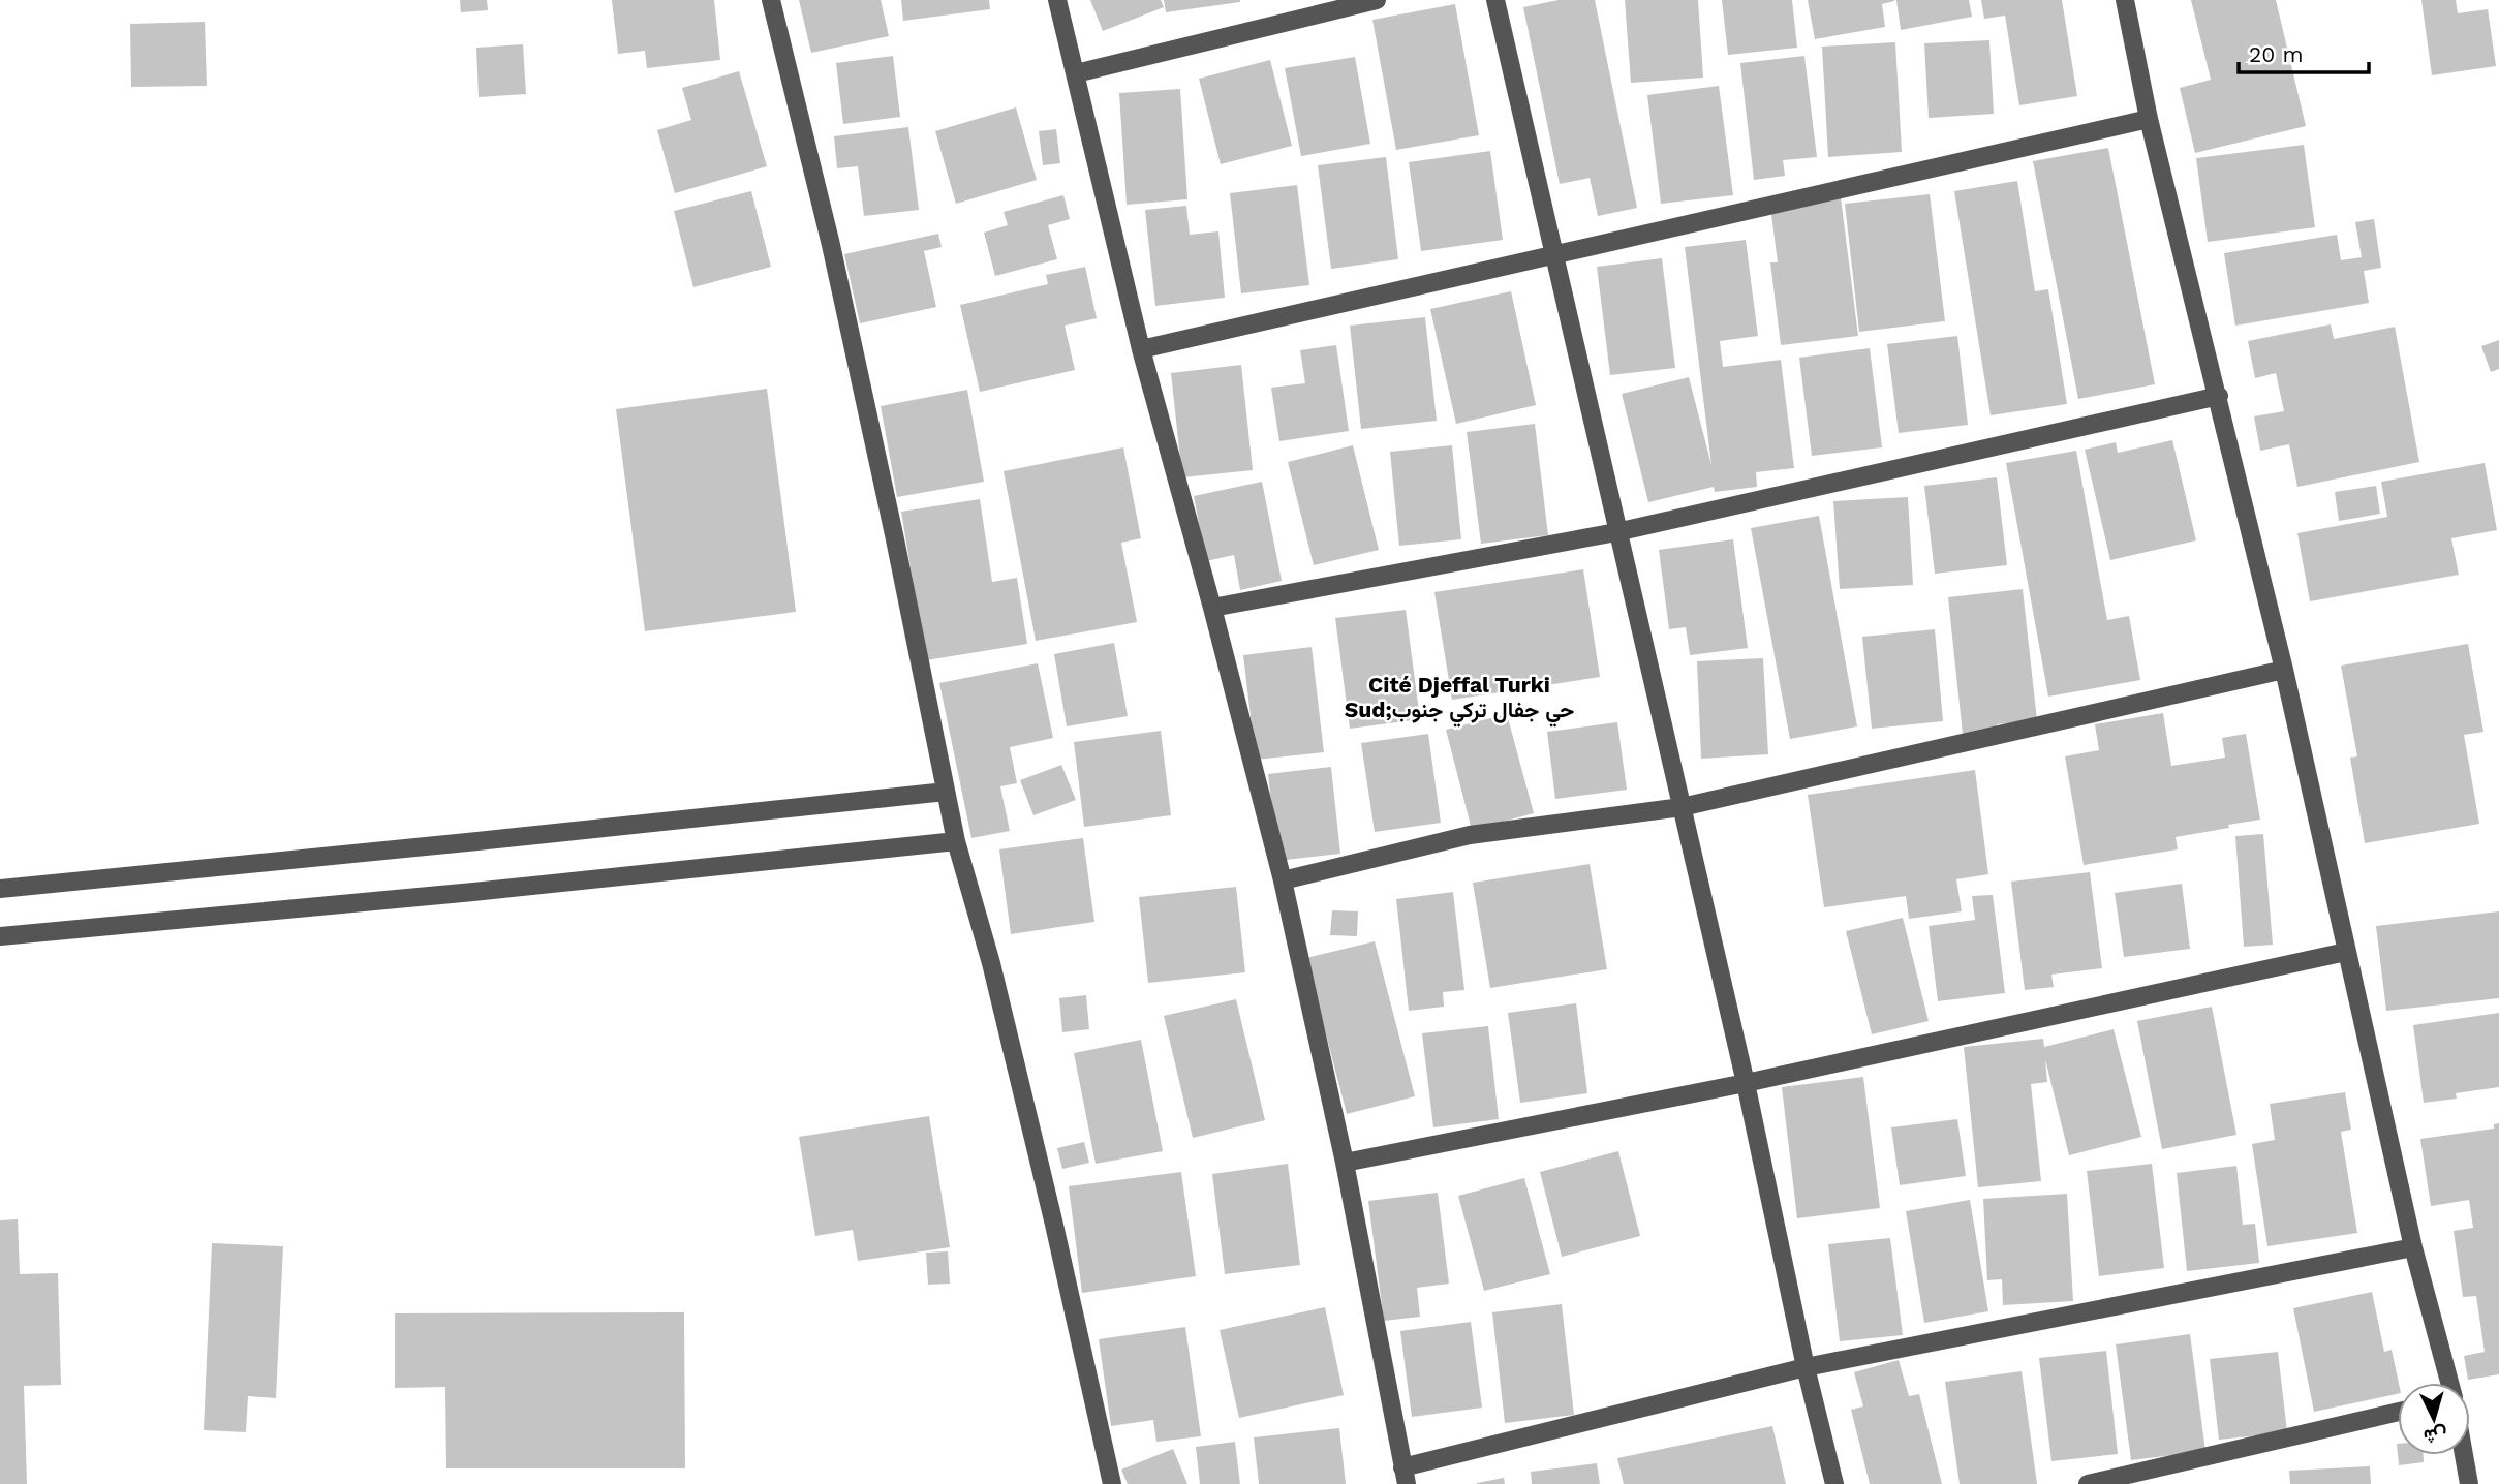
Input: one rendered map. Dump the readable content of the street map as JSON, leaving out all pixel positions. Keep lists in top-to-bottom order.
{
  "districts": ["Cité Djeffal Turki Sud;حي جفال تركي جنوب"],
  "scale_bar": "20 m",
  "north": "bottom"
}
